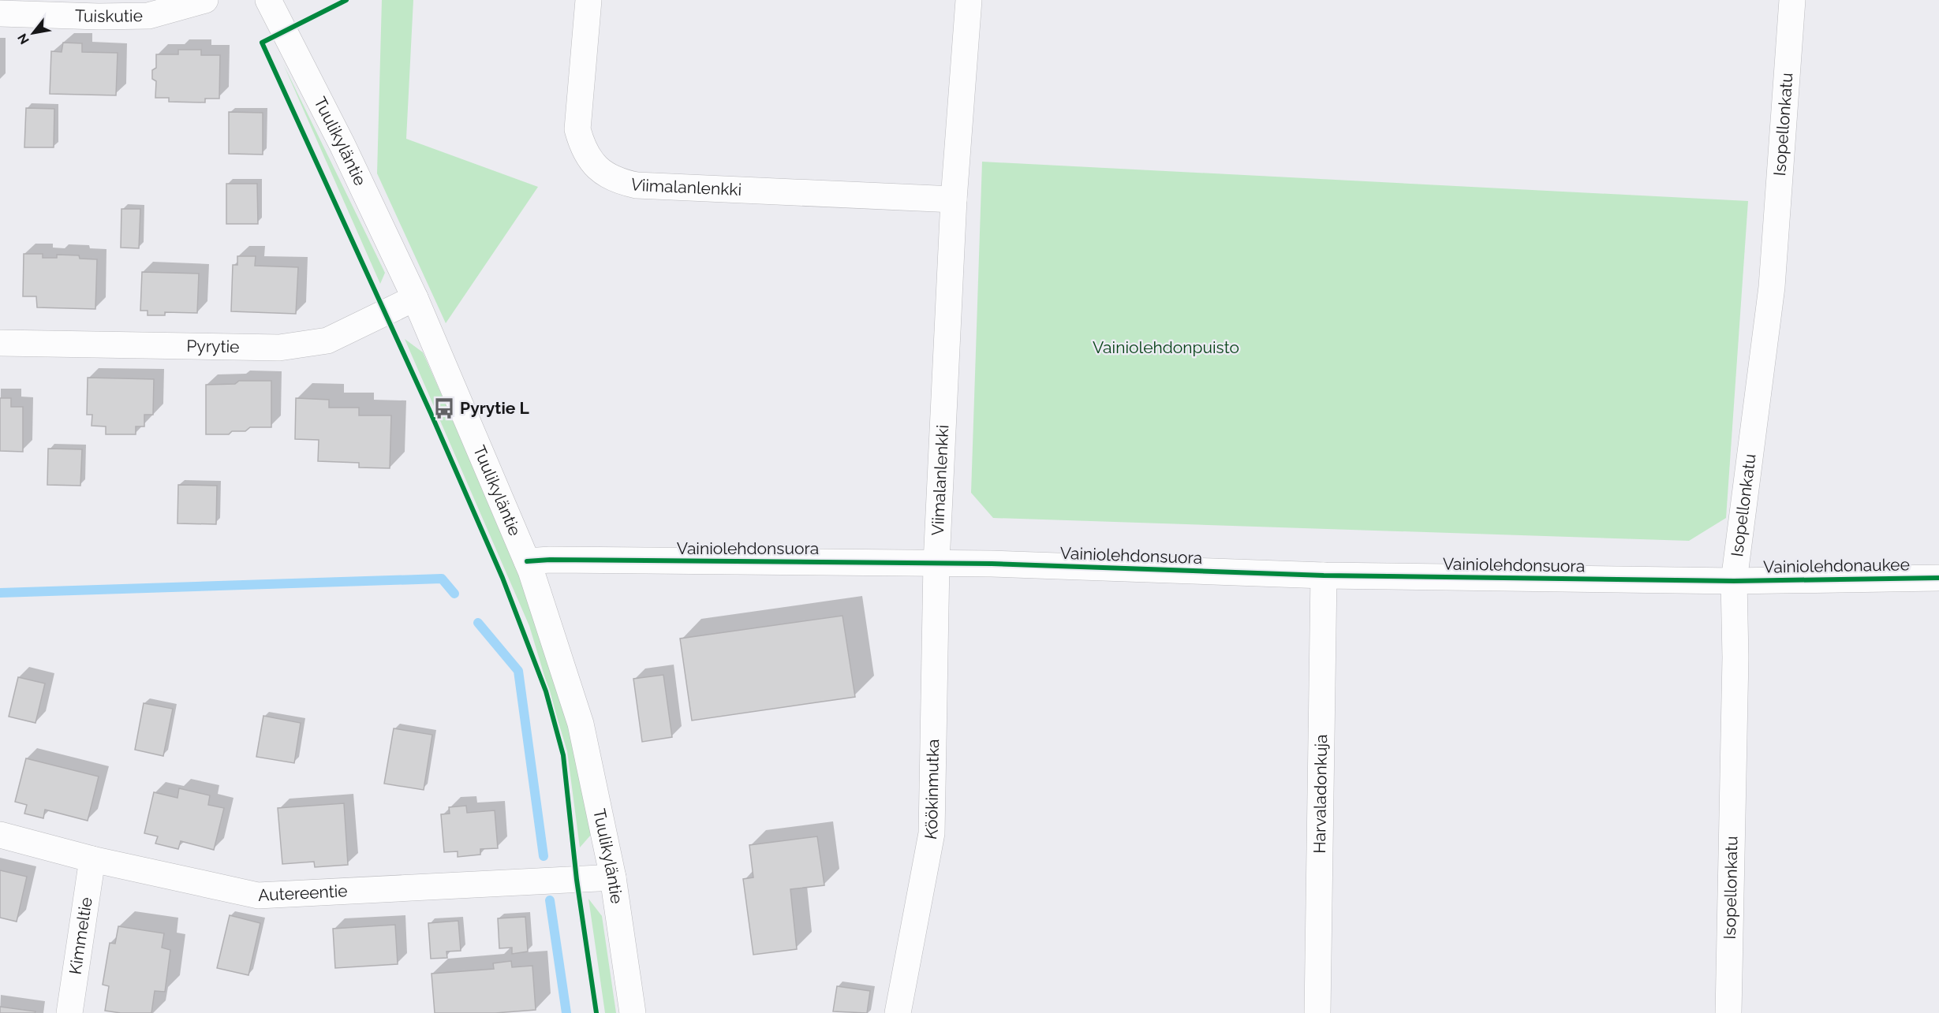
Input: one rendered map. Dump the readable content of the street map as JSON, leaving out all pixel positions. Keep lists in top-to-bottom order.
{
  "streets": {
    "street": [
      "Tuiskutie",
      "Isopellonkatu",
      "Tuulikyläntie",
      "Viimalanlenkki",
      "Pyrytie",
      "Vainiolehdonsuora",
      "Vainiolehdonaukee",
      "Köökinmutka",
      "Harvaladonkuja",
      "Autereentie",
      "Kimmeltie"
    ]
  },
  "crossings": [
    ["Isopellonkatu", "Vainiolehdonsuora"],
    ["Isopellonkatu", "Vainiolehdonaukee"],
    ["Tuulikyläntie", "Pyrytie"],
    ["Tuulikyläntie", "Vainiolehdonsuora"],
    ["Tuulikyläntie", "Autereentie"],
    ["Viimalanlenkki", "Vainiolehdonsuora"],
    ["Viimalanlenkki", "Köökinmutka"],
    ["Vainiolehdonsuora", "Vainiolehdonaukee"],
    ["Vainiolehdonsuora", "Köökinmutka"],
    ["Vainiolehdonsuora", "Harvaladonkuja"],
    ["Autereentie", "Kimmeltie"]
  ],
  "parks": ["Vainiolehdonpuisto"],
  "places": {
    "bus stop": ["Pyrytie L"]
  },
  "north": "bottom left"
}
